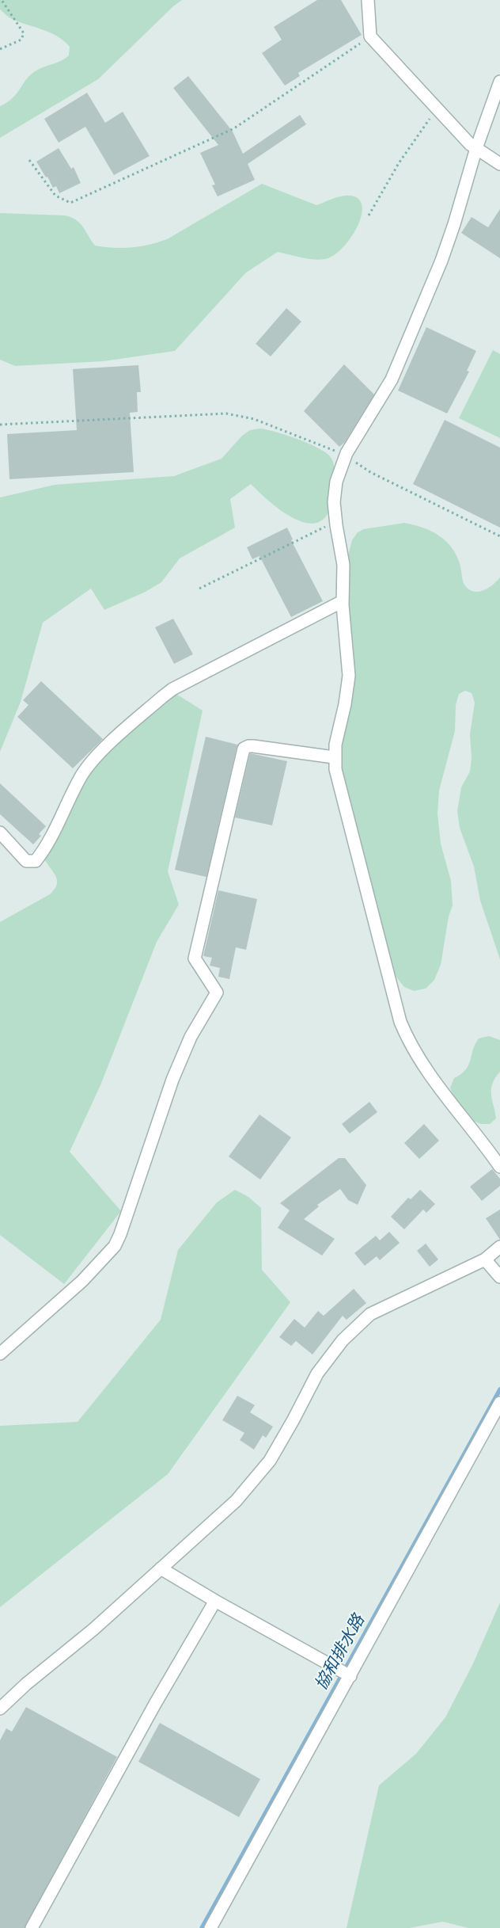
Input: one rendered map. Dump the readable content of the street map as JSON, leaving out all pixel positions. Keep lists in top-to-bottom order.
{
  "water": ["協和排水路"]
}
